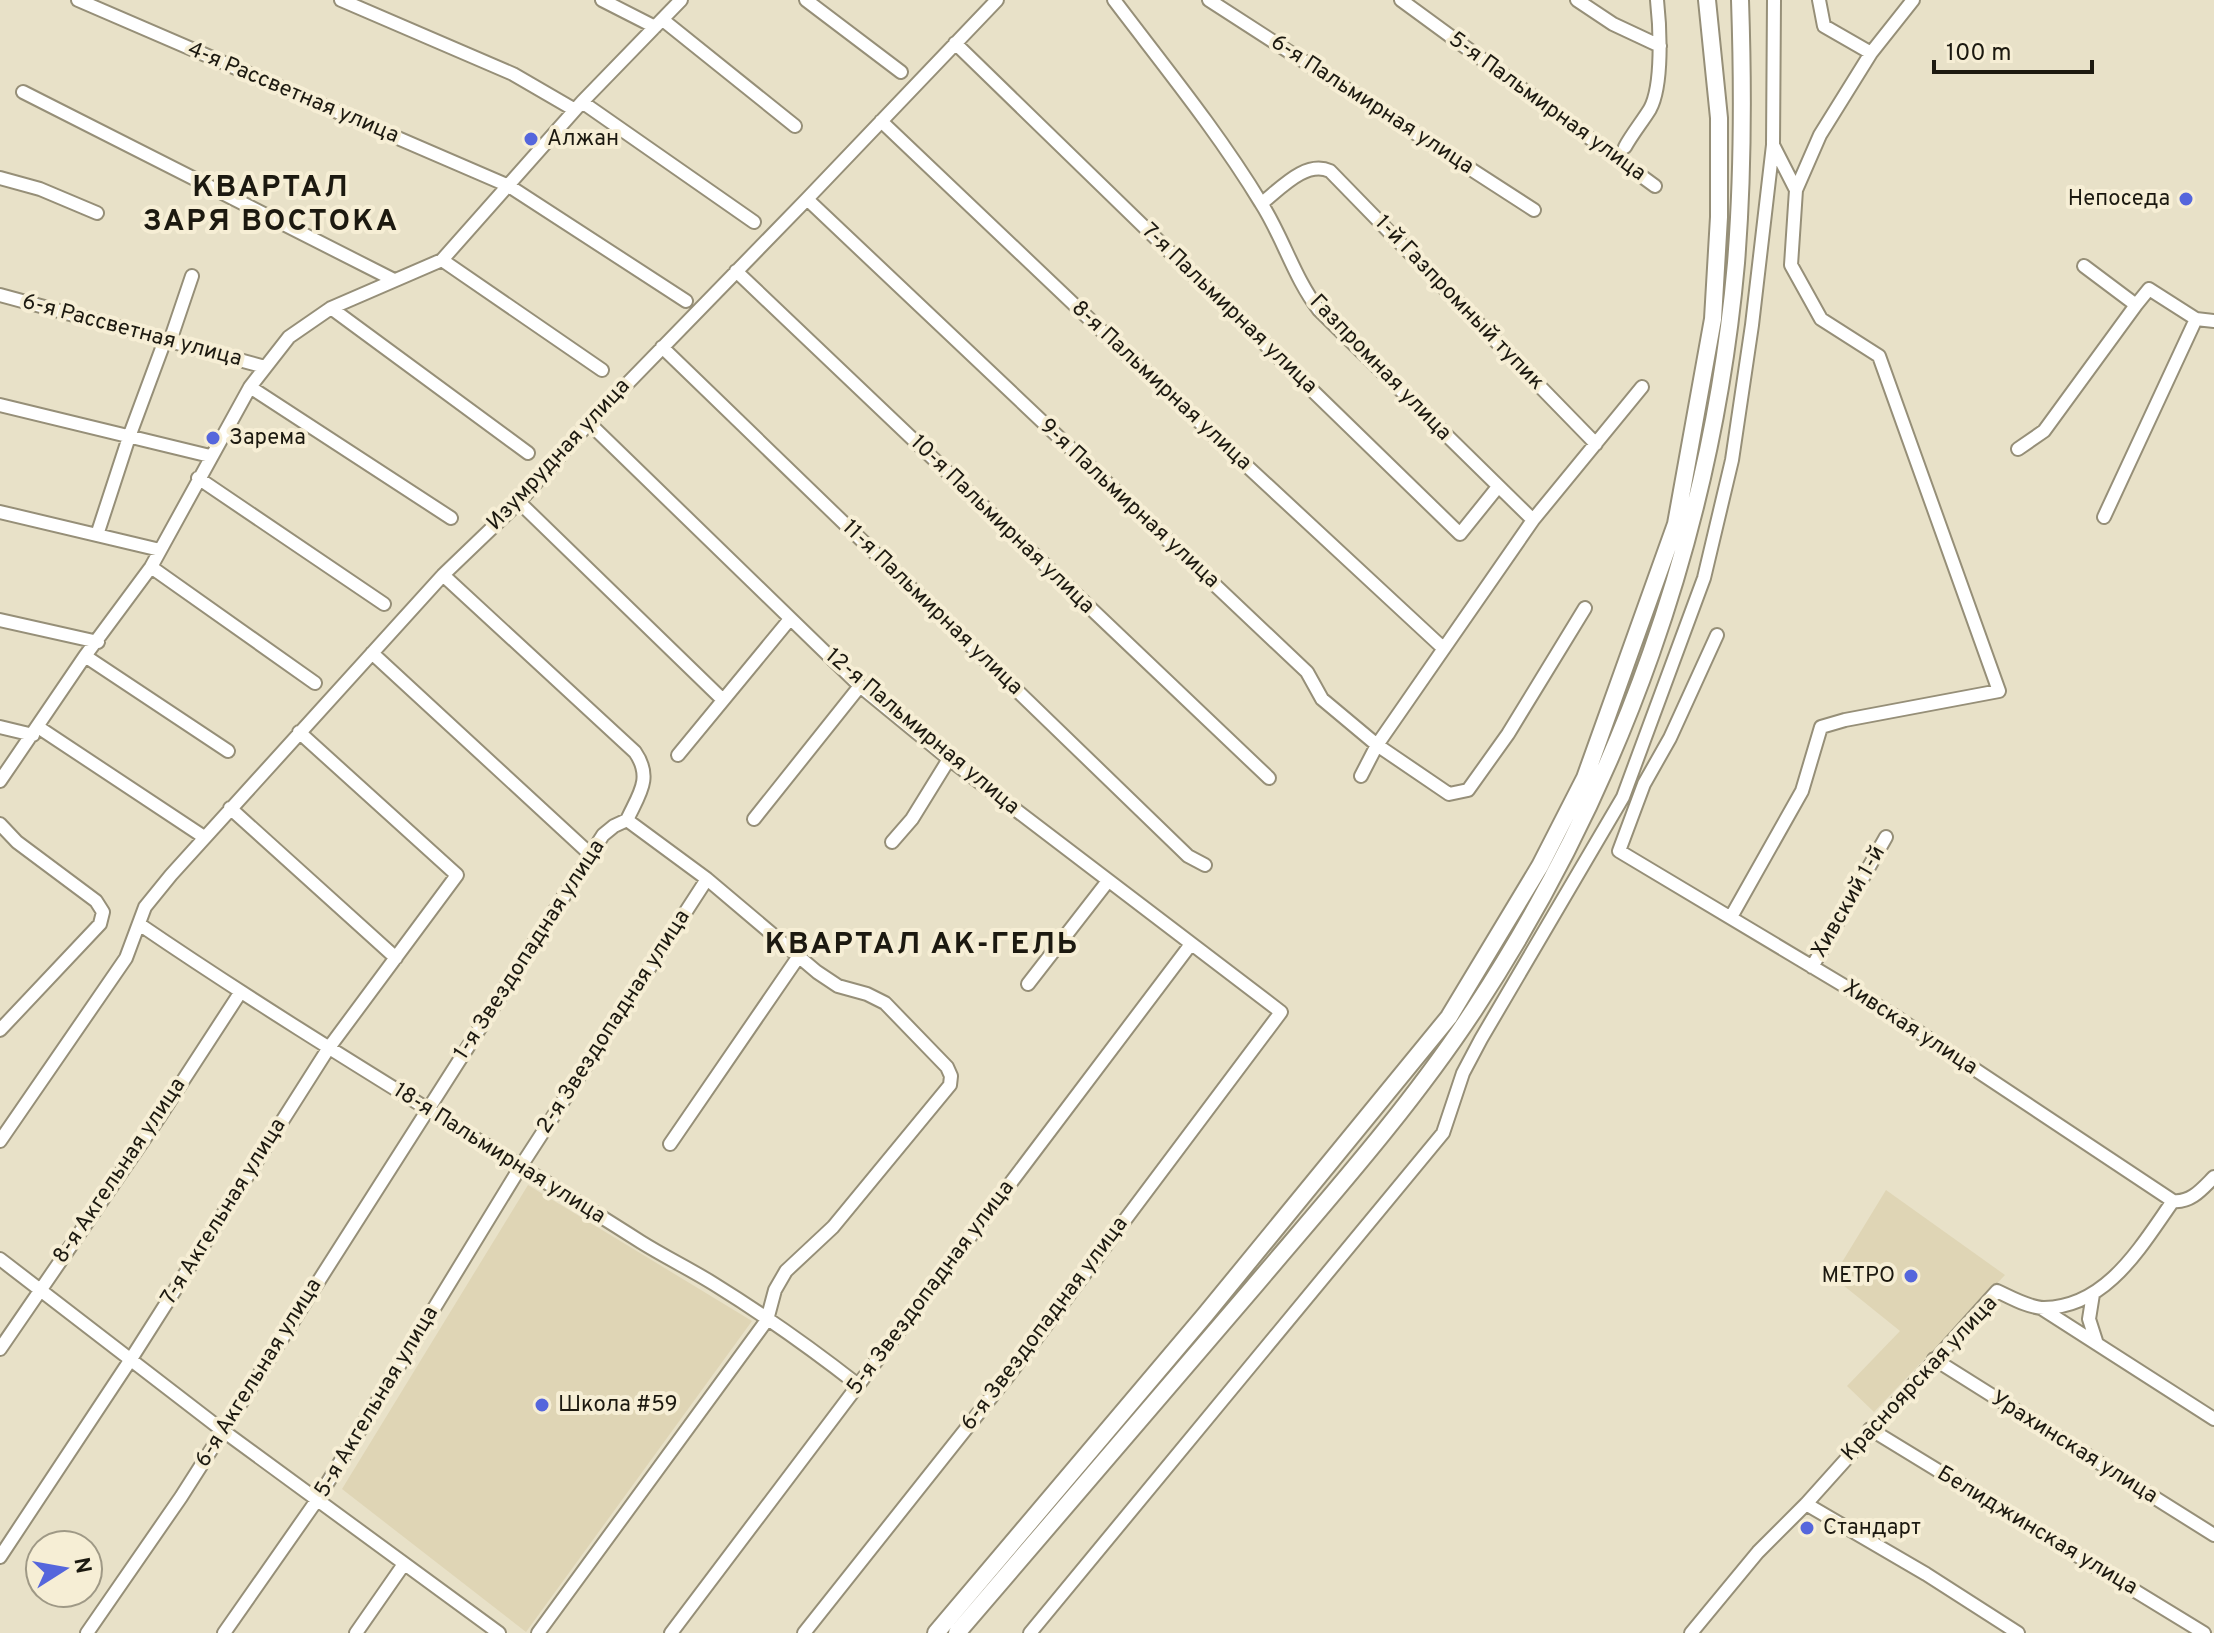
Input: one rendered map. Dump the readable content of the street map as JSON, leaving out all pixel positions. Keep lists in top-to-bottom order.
{
  "streets": {
    "street": [
      "4-я Рассветная улица",
      "6-я Пальмирная улица",
      "5-я Пальмирная улица",
      "1-й Газпромный тупик",
      "7-я Пальмирная улица",
      "6-я Рассветная улица",
      "Газпромная улица",
      "8-я Пальмирная улица",
      "Изумрудная улица",
      "9-я Пальмирная улица",
      "10-я Пальмирная улица",
      "11-я Пальмирная улица",
      "12-я Пальмирная улица",
      "Хивский 1-й",
      "1-я Звездопадная улица",
      "2-я Звездопадная улица",
      "Хивская улица",
      "18-я Пальмирная улица",
      "8-я Акгельная улица",
      "7-я Акгельная улица",
      "5-я Звездопадная улица",
      "6-я Звездопадная улица",
      "6-я Акгельная улица",
      "Красноярская улица",
      "5-я Акгельная улица",
      "Урахинская улица",
      "Белиджинская улица"
    ]
  },
  "crossings": [
    ["1-й Газпромный тупик", "Газпромная улица"],
    ["7-я Пальмирная улица", "Газпромная улица"],
    ["7-я Пальмирная улица", "Изумрудная улица"],
    ["8-я Пальмирная улица", "Изумрудная улица"],
    ["Изумрудная улица", "9-я Пальмирная улица"],
    ["Изумрудная улица", "10-я Пальмирная улица"],
    ["Изумрудная улица", "11-я Пальмирная улица"],
    ["Изумрудная улица", "12-я Пальмирная улица"],
    ["Изумрудная улица", "1-я Звездопадная улица"],
    ["Изумрудная улица", "18-я Пальмирная улица"],
    ["Изумрудная улица", "7-я Акгельная улица"],
    ["12-я Пальмирная улица", "5-я Звездопадная улица"],
    ["12-я Пальмирная улица", "6-я Звездопадная улица"],
    ["Хивский 1-й", "Хивская улица"],
    ["1-я Звездопадная улица", "18-я Пальмирная улица"],
    ["1-я Звездопадная улица", "6-я Акгельная улица"],
    ["2-я Звездопадная улица", "18-я Пальмирная улица"],
    ["2-я Звездопадная улица", "5-я Акгельная улица"],
    ["18-я Пальмирная улица", "8-я Акгельная улица"],
    ["18-я Пальмирная улица", "7-я Акгельная улица"],
    ["18-я Пальмирная улица", "5-я Звездопадная улица"],
    ["18-я Пальмирная улица", "6-я Акгельная улица"],
    ["18-я Пальмирная улица", "5-я Акгельная улица"],
    ["Красноярская улица", "Урахинская улица"],
    ["Красноярская улица", "Белиджинская улица"]
  ],
  "districts": ["КВАРТАЛ ЗАРЯ ВОСТОКА", "КВАРТАЛ АК-ГЕЛЬ"],
  "places": [
    "Алжан",
    "Непоседа",
    "Зарема",
    "МЕТРО",
    "Школа #59",
    "Стандарт"
  ],
  "scale_bar": "100 m",
  "north": "right"
}
